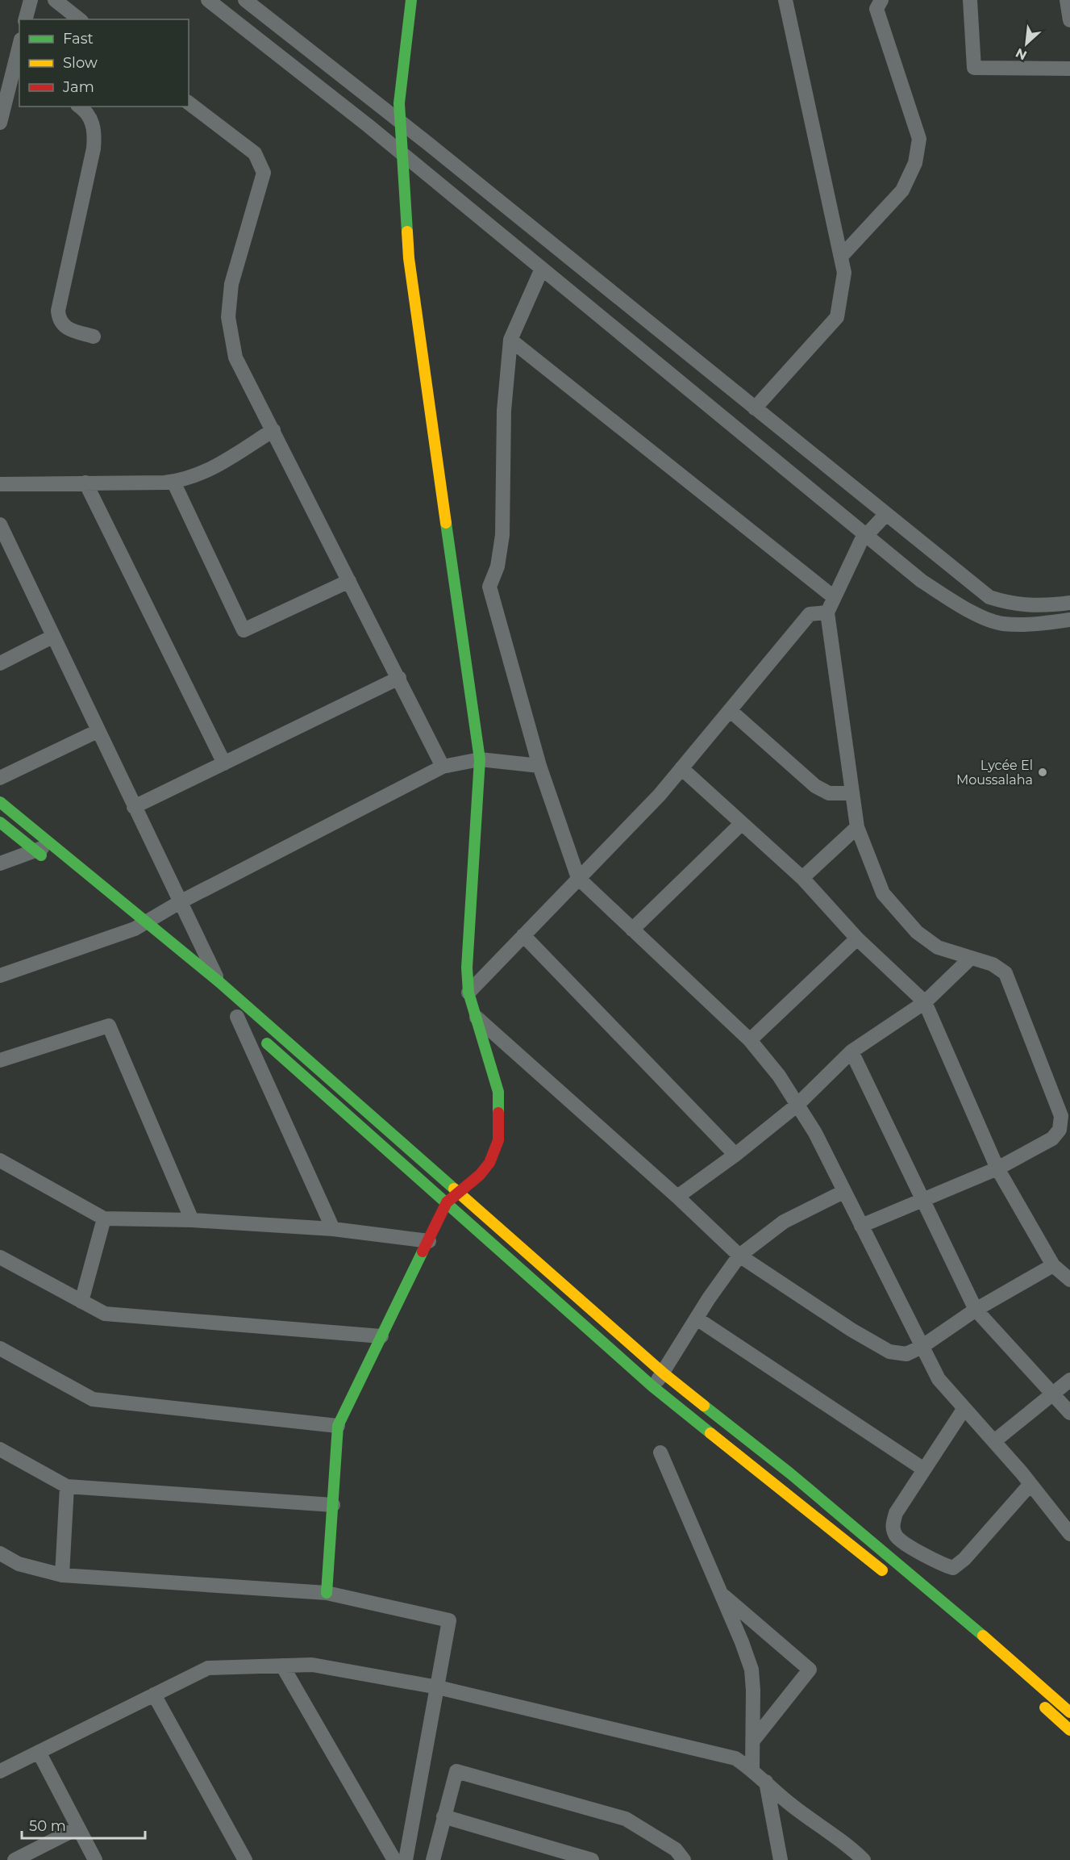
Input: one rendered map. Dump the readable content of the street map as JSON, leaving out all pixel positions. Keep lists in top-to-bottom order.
{
  "places": ["Lycée El Moussalaha"],
  "legend": ["Fast", "Slow", "Jam"],
  "scale_bar": "50 m",
  "north": "bottom left"
}
